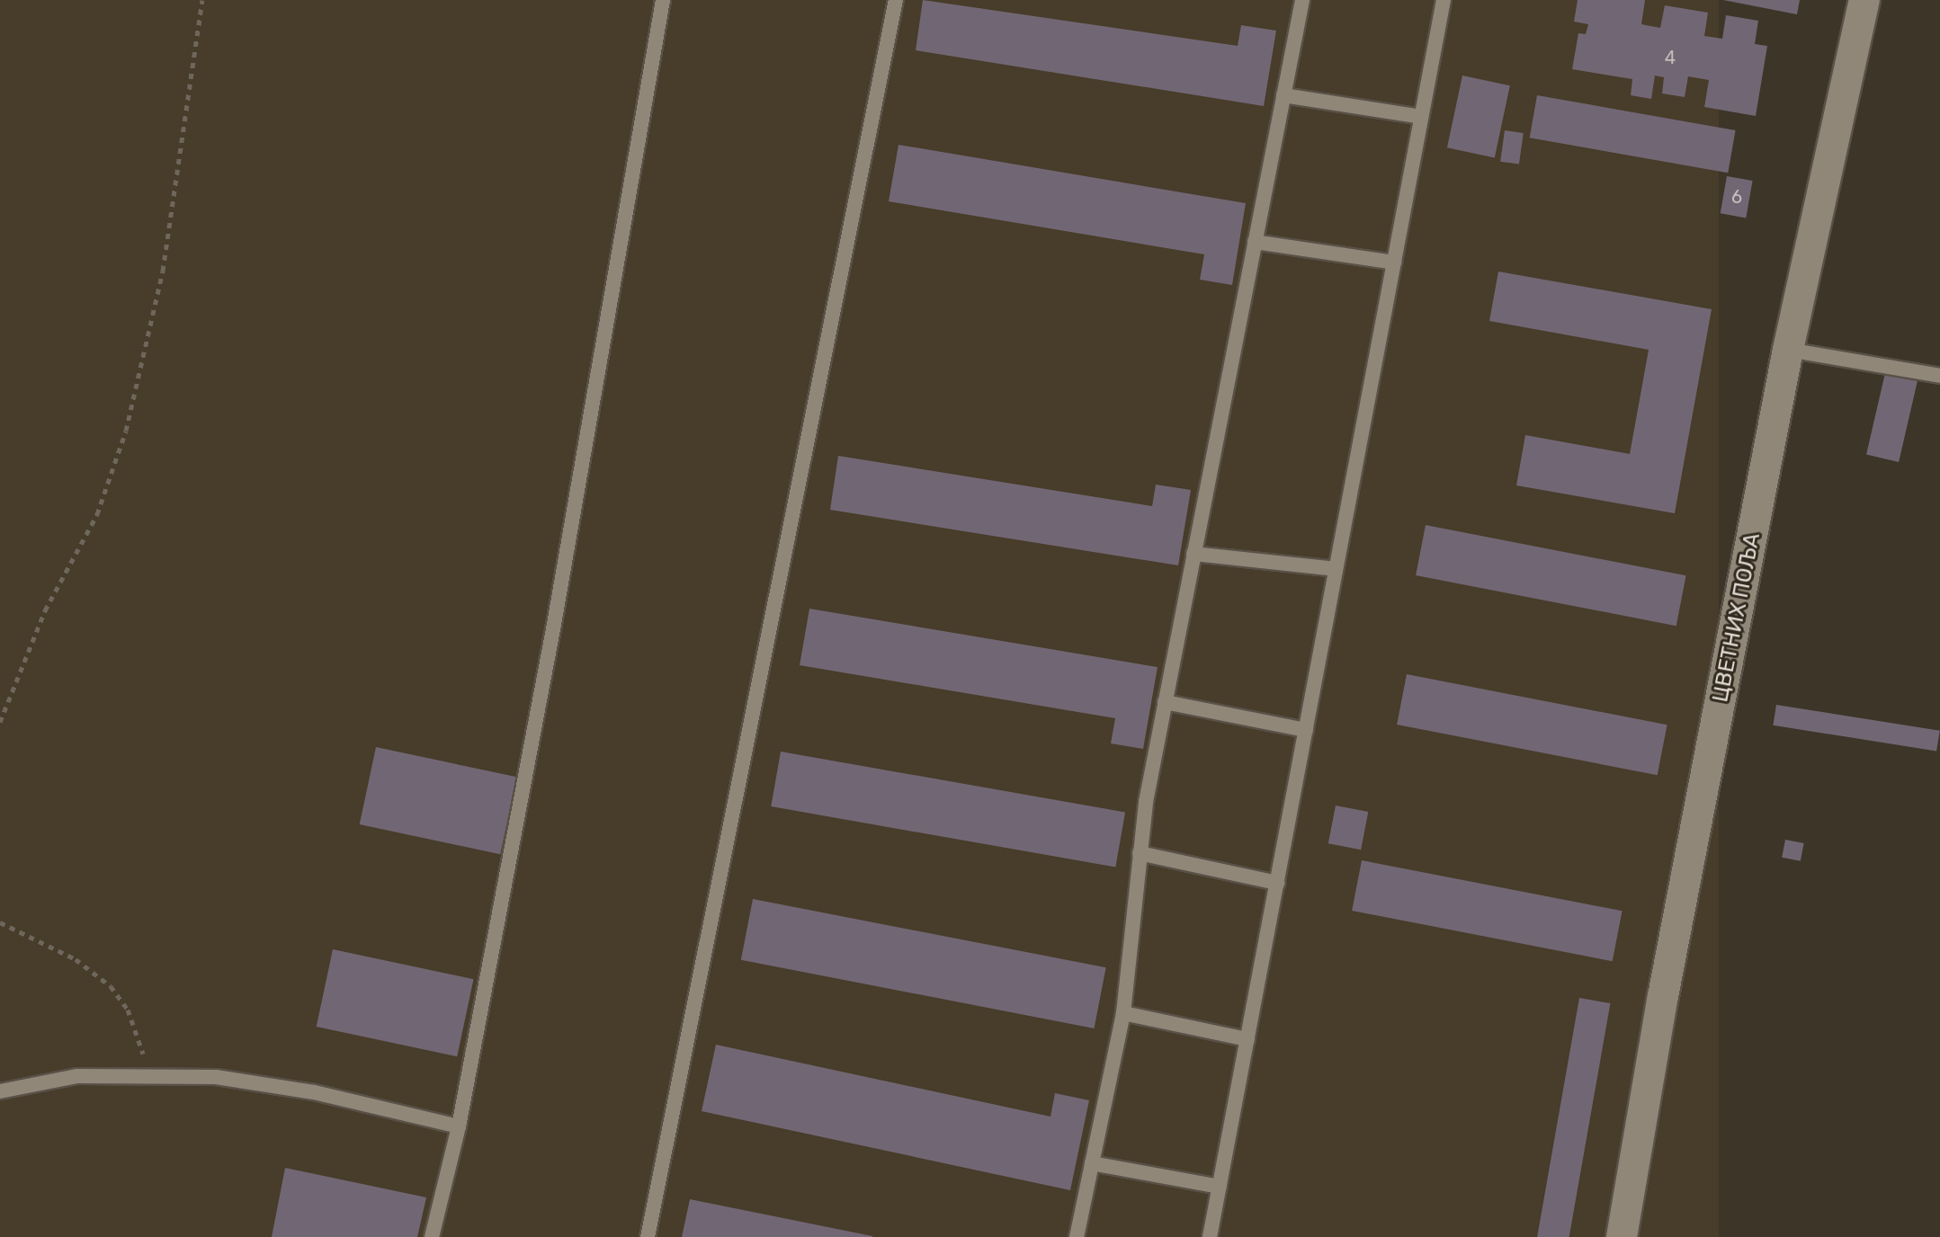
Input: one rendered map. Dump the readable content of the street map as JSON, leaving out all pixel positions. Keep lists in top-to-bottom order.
{
  "streets": {
    "street": ["ЦВЕТНИХ ПОЉА"]
  },
  "house_numbers": ["4", "6"]
}
